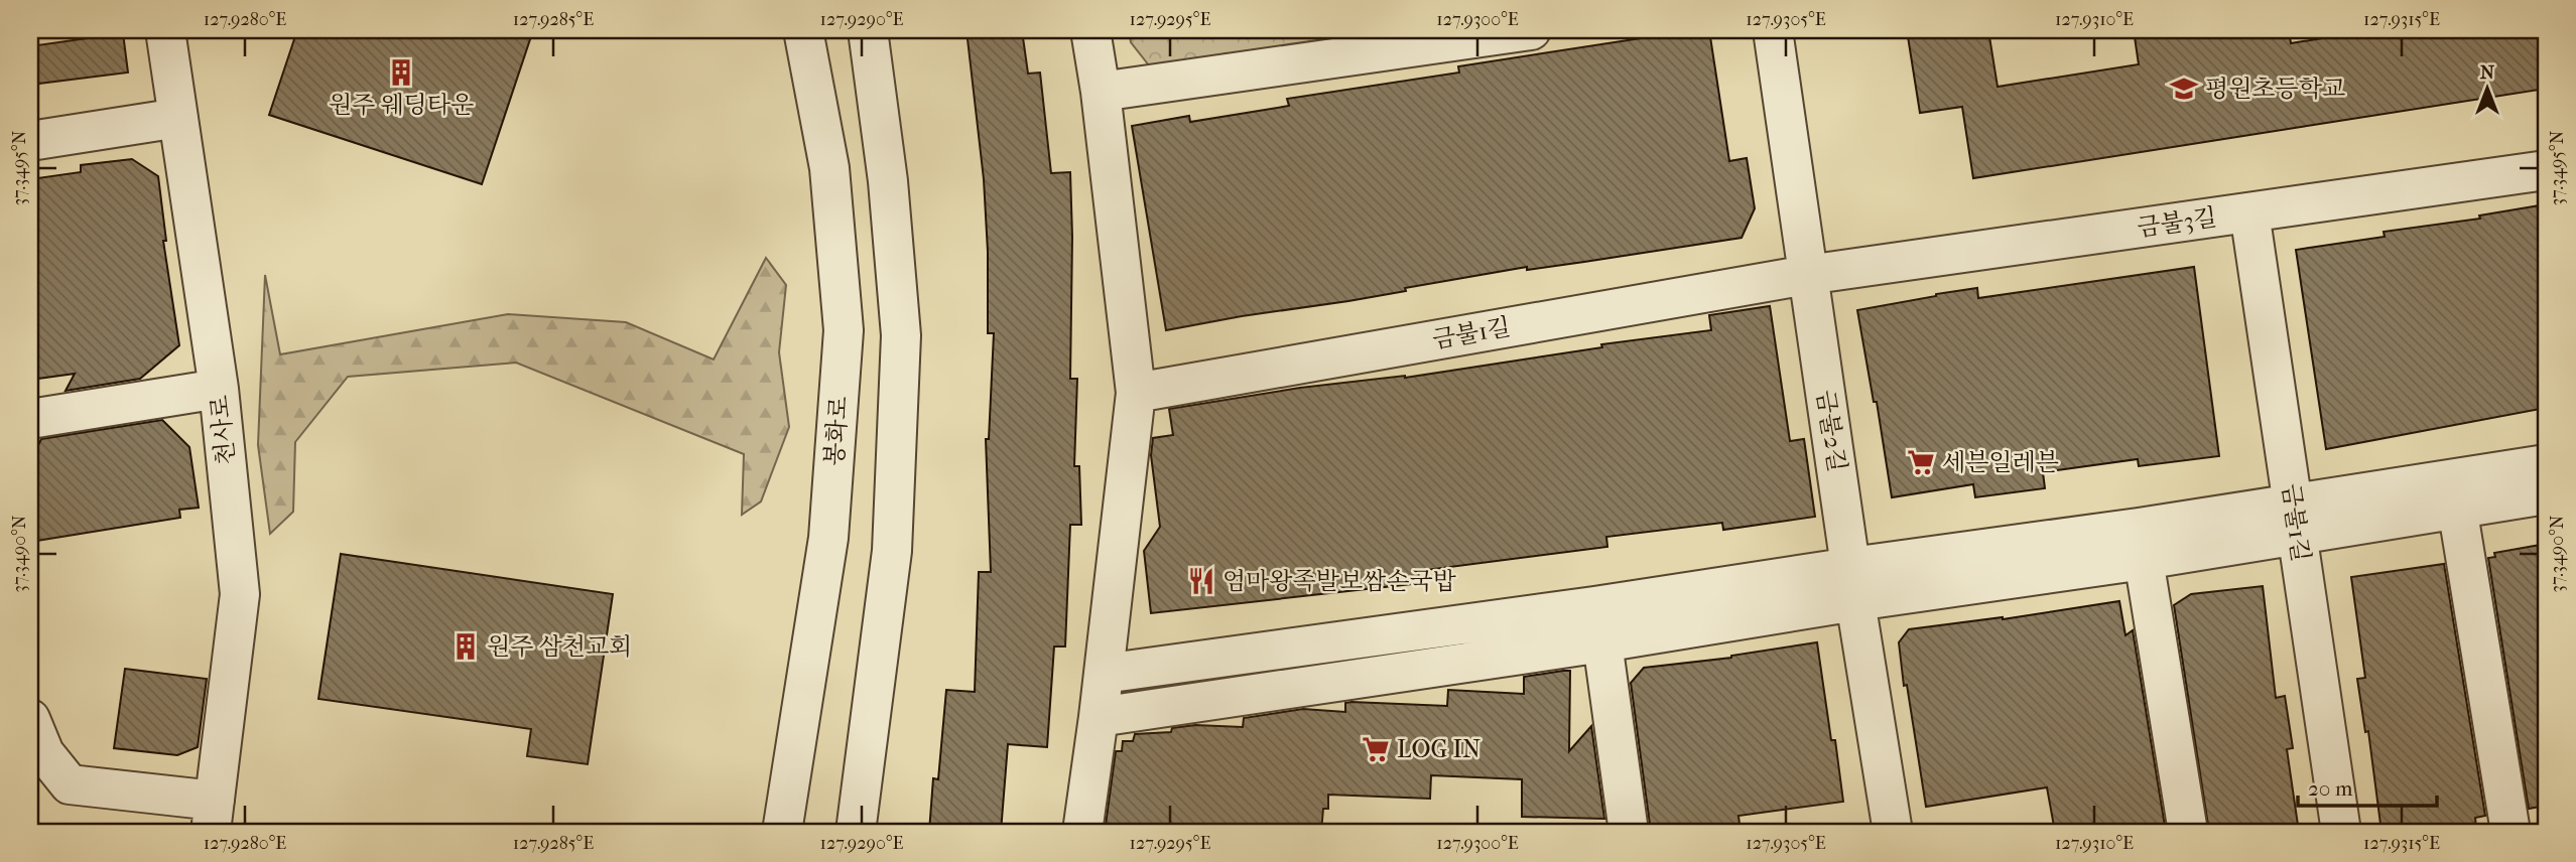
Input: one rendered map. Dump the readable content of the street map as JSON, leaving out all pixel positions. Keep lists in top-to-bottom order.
{
  "streets": {
    "street": [
      "금불3길",
      "금불1길",
      "천사로",
      "봉화로",
      "금불2길"
    ]
  },
  "crossings": [
    ["금불3길", "금불1길"],
    ["금불3길", "금불2길"],
    ["금불1길", "금불2길"]
  ],
  "places": {
    "building": ["원주 웨딩타운", "원주 삼천교회"],
    "school or university": ["평원초등학교"],
    "supermarket": ["세븐일레븐", "LOG IN"],
    "restaurant": ["엄마왕족발보쌈손국밥"]
  },
  "scale_bar": "20 m",
  "north": "top",
  "coordinates": [
    "127.9280°E",
    "127.9285°E",
    "127.9290°E",
    "127.9295°E",
    "127.9300°E",
    "127.9305°E",
    "127.9310°E",
    "127.9315°E",
    "37.3495°N",
    "37.3490°N"
  ]
}
